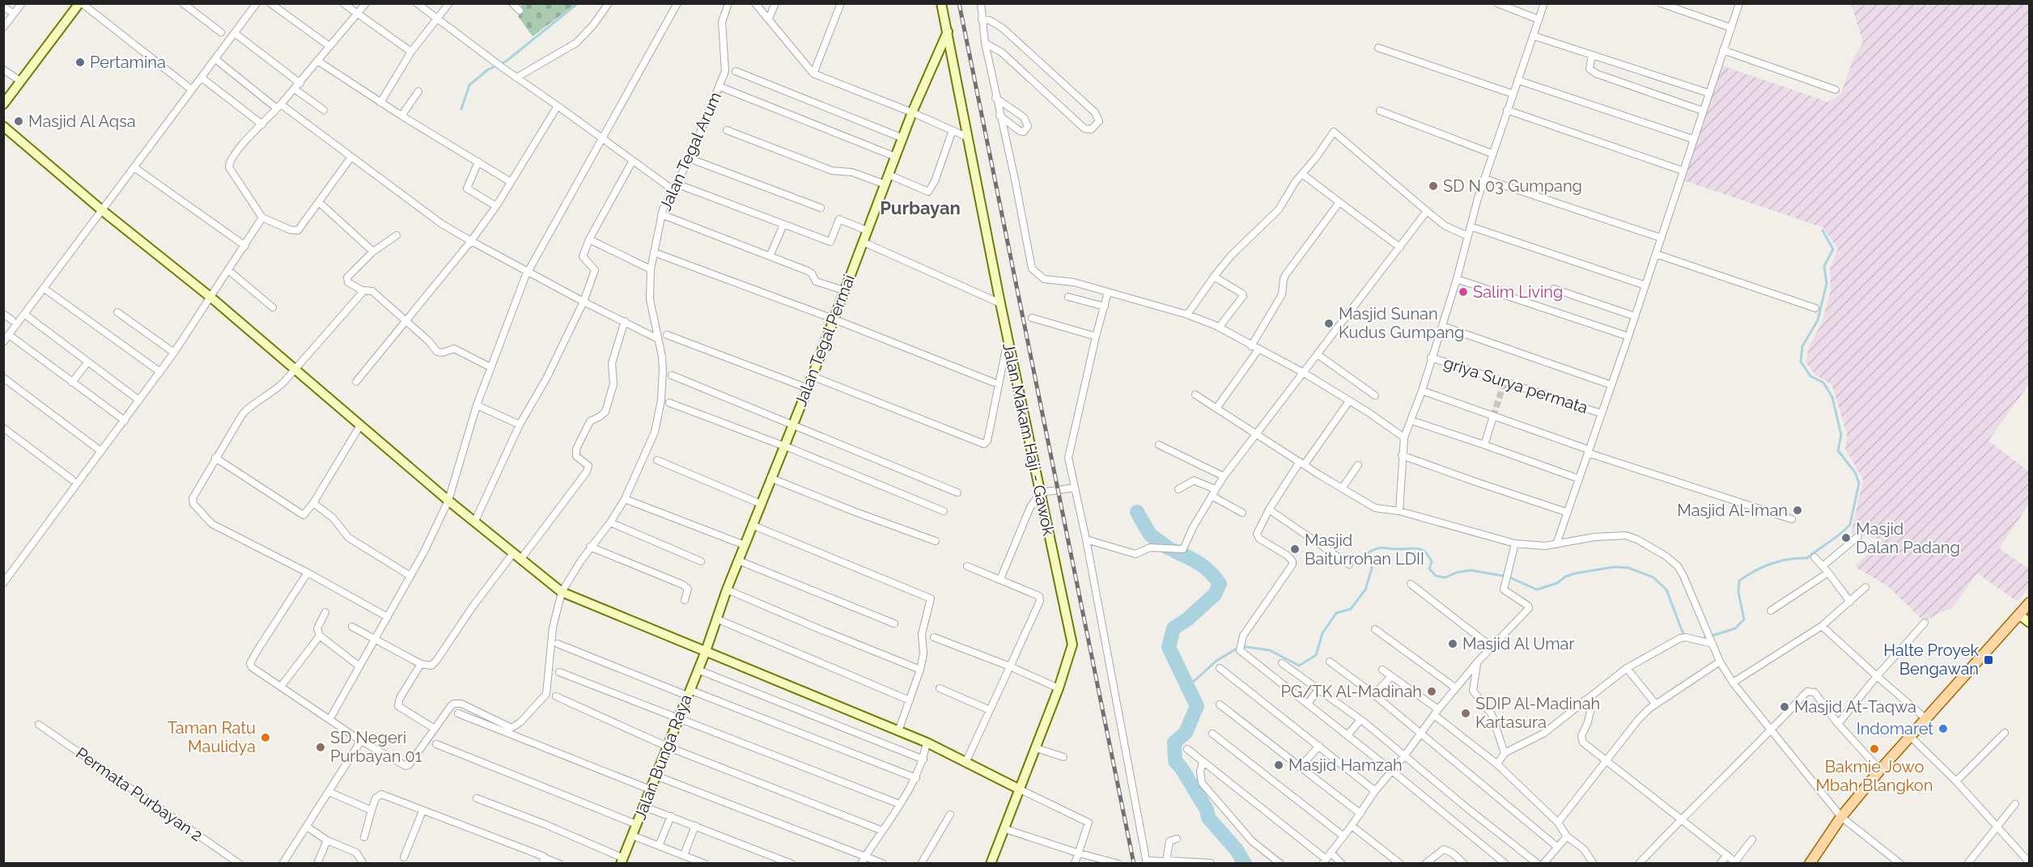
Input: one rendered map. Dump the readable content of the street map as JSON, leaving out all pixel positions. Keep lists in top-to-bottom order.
{
  "streets": {
    "street": [
      "Jalan Tegal Arum",
      "Jalan Tegal Permai",
      "griya Surya permata",
      "Jalan Makam Haji - Gawok",
      "Jalan Bunga Raya",
      "Permata Purbayan 2"
    ]
  },
  "crossings": [
    ["Jalan Tegal Permai", "Jalan Makam Haji - Gawok"],
    ["Jalan Tegal Permai", "Jalan Bunga Raya"]
  ],
  "districts": ["Purbayan"],
  "places": {
    "other": [
      "Pertamina",
      "Masjid Al Aqsa",
      "SD N 03 Gumpang",
      "Salim Living",
      "Masjid Sunan Kudus Gumpang",
      "Masjid Al-Iman",
      "Masjid Dalan Padang",
      "Masjid Baiturrohan LDII",
      "Masjid Al Umar",
      "PG/TK Al-Madinah",
      "Masjid At-Taqwa",
      "SDIP Al-Madinah Kartasura",
      "Indomaret",
      "Taman Ratu Maulidya",
      "SD Negeri Purbayan 01",
      "Bakmie Jowo Mbah Blangkon",
      "Masjid Hamzah"
    ],
    "transit": ["Halte Proyek Bengawan"]
  }
}
